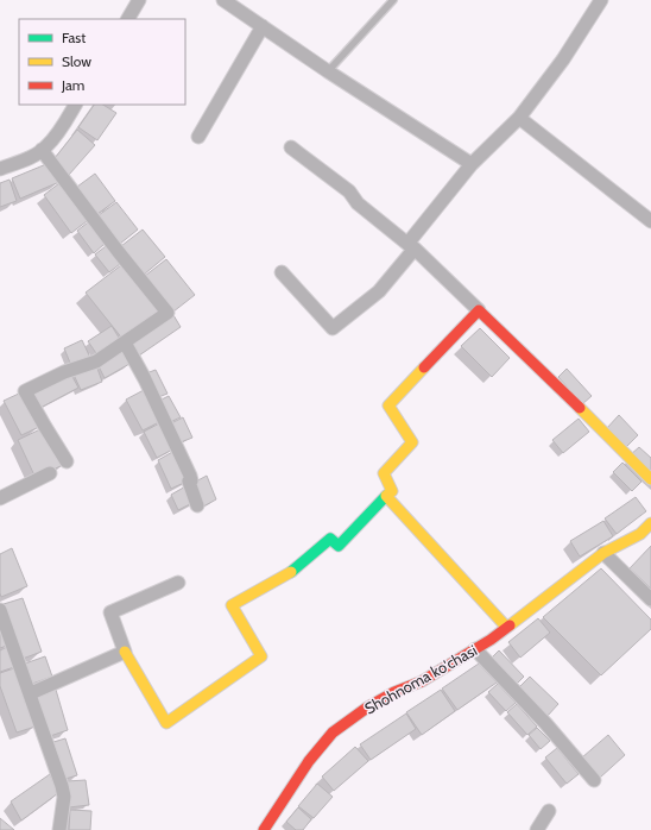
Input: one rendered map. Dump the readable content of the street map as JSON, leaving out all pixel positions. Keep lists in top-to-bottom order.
{
  "streets": {
    "street": ["Shohnoma ko'chasi"]
  },
  "legend": ["Fast", "Slow", "Jam"]
}
